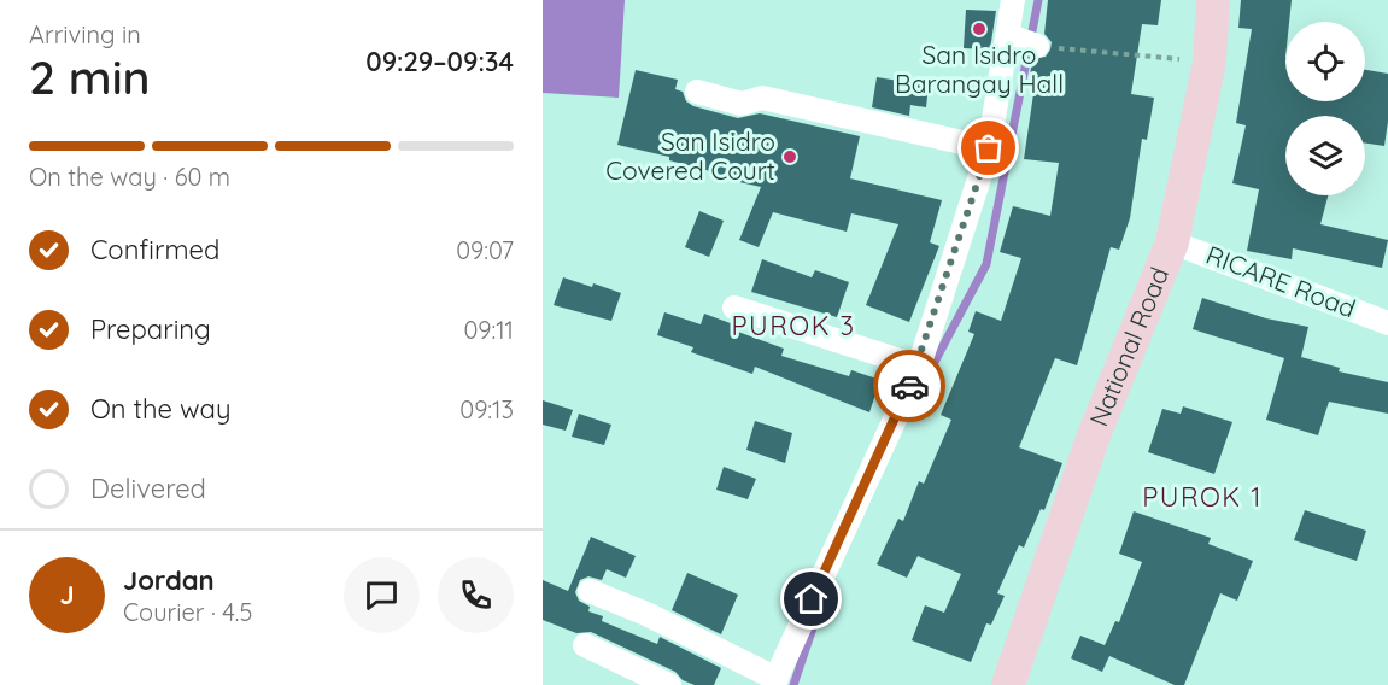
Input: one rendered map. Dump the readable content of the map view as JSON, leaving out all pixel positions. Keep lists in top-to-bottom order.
{
  "streets": {
    "main road": ["National Road"],
    "street": ["RICARE Road"]
  },
  "crossings": [
    ["RICARE Road", "National Road"]
  ],
  "districts": ["PUROK 3", "PUROK 1"],
  "places": ["San Isidro Barangay Hall", "San Isidro Covered Court"],
  "page": {
    "heading": ["2 min", "Arriving in", "09:29–09:34"],
    "panel": ["Jordan", "Courier · 4.5"],
    "bar": "On the way · 60 m",
    "list": [
      ["Confirmed", "09:07"],
      ["Preparing", "09:11"],
      ["On the way", "09:13"],
      "Delivered"
    ],
    "round": "J"
  }
}
